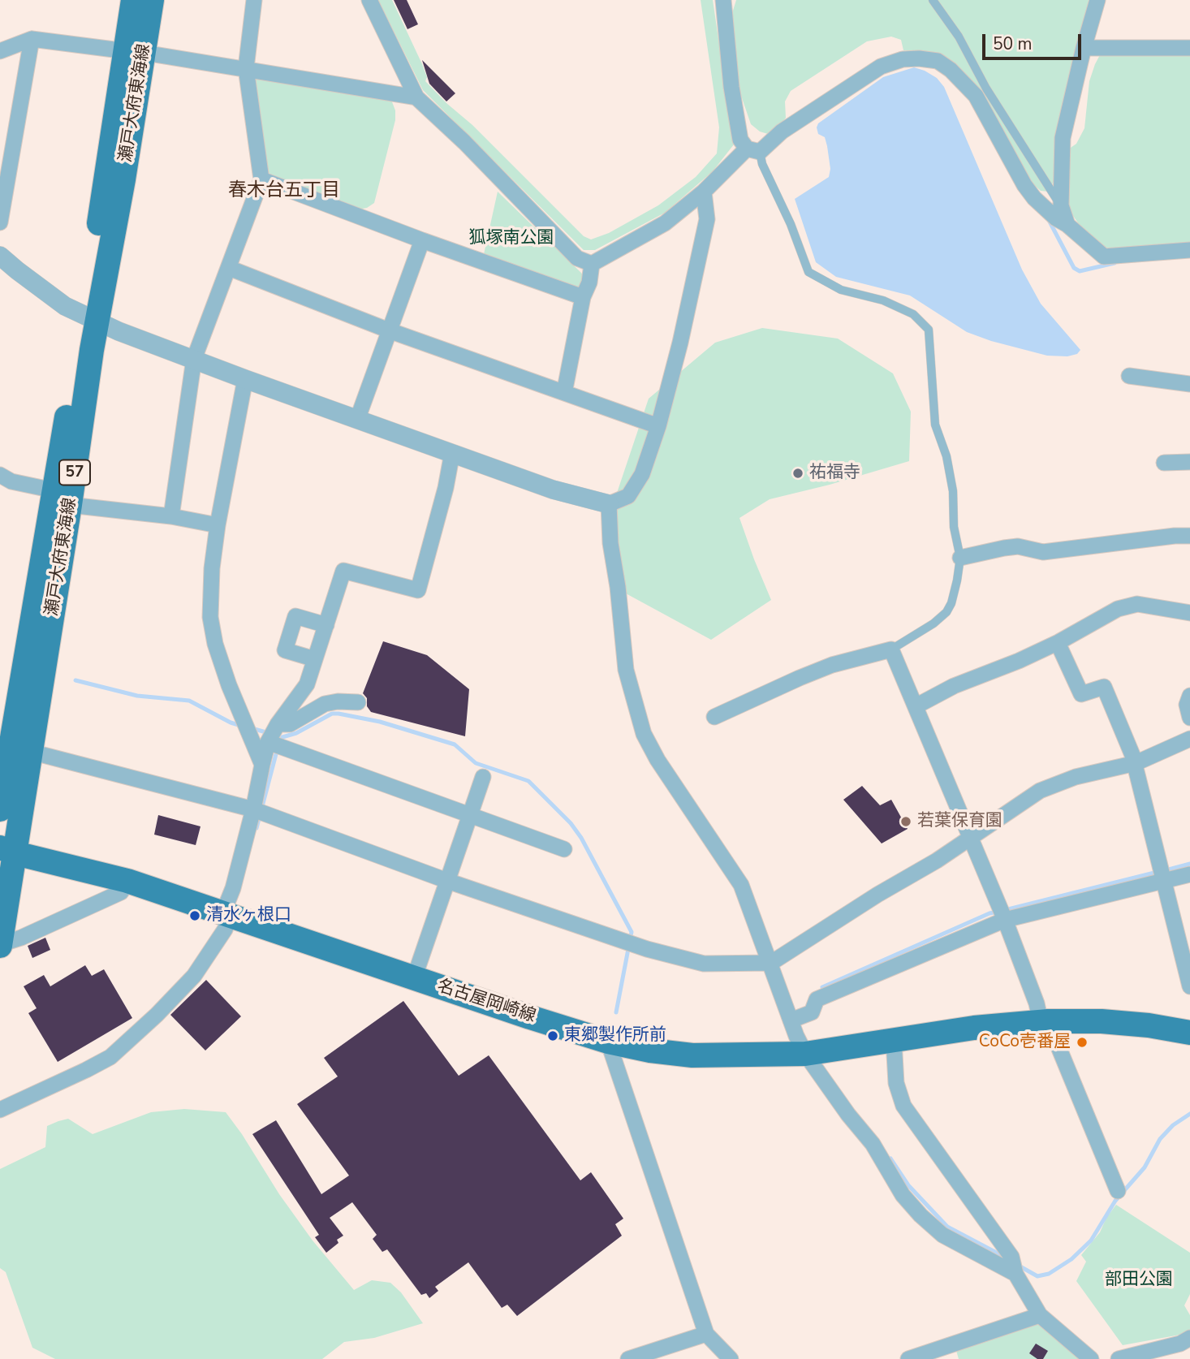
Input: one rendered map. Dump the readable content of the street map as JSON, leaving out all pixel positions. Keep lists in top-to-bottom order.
{
  "streets": {
    "main road": ["瀬戸大府東海線", "57", "名古屋岡崎線"]
  },
  "crossings": [
    ["瀬戸大府東海線", "名古屋岡崎線"]
  ],
  "districts": ["春木台五丁目"],
  "parks": ["狐塚南公園", "部田公園"],
  "places": [
    "祐福寺",
    "若葉保育園",
    "清水ヶ根口",
    "東郷製作所前",
    "CoCo壱番屋"
  ],
  "scale_bar": "50 m"
}
